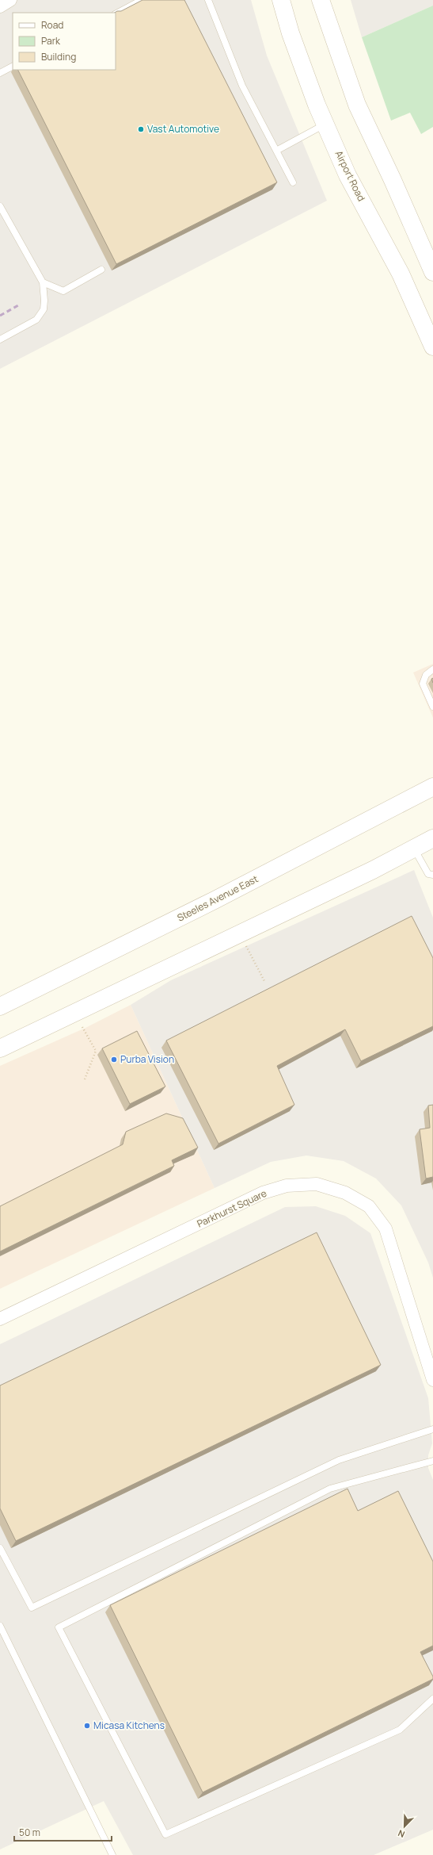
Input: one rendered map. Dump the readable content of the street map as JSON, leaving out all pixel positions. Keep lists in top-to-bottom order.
{
  "streets": {
    "main road": ["Airport Road", "Steeles Avenue East"],
    "street": ["Parkhurst Square"]
  },
  "places": ["Vast Automotive", "Purba Vision", "Micasa Kitchens"],
  "legend": ["Road", "Park", "Building"],
  "scale_bar": "50 m",
  "north": "bottom left"
}
